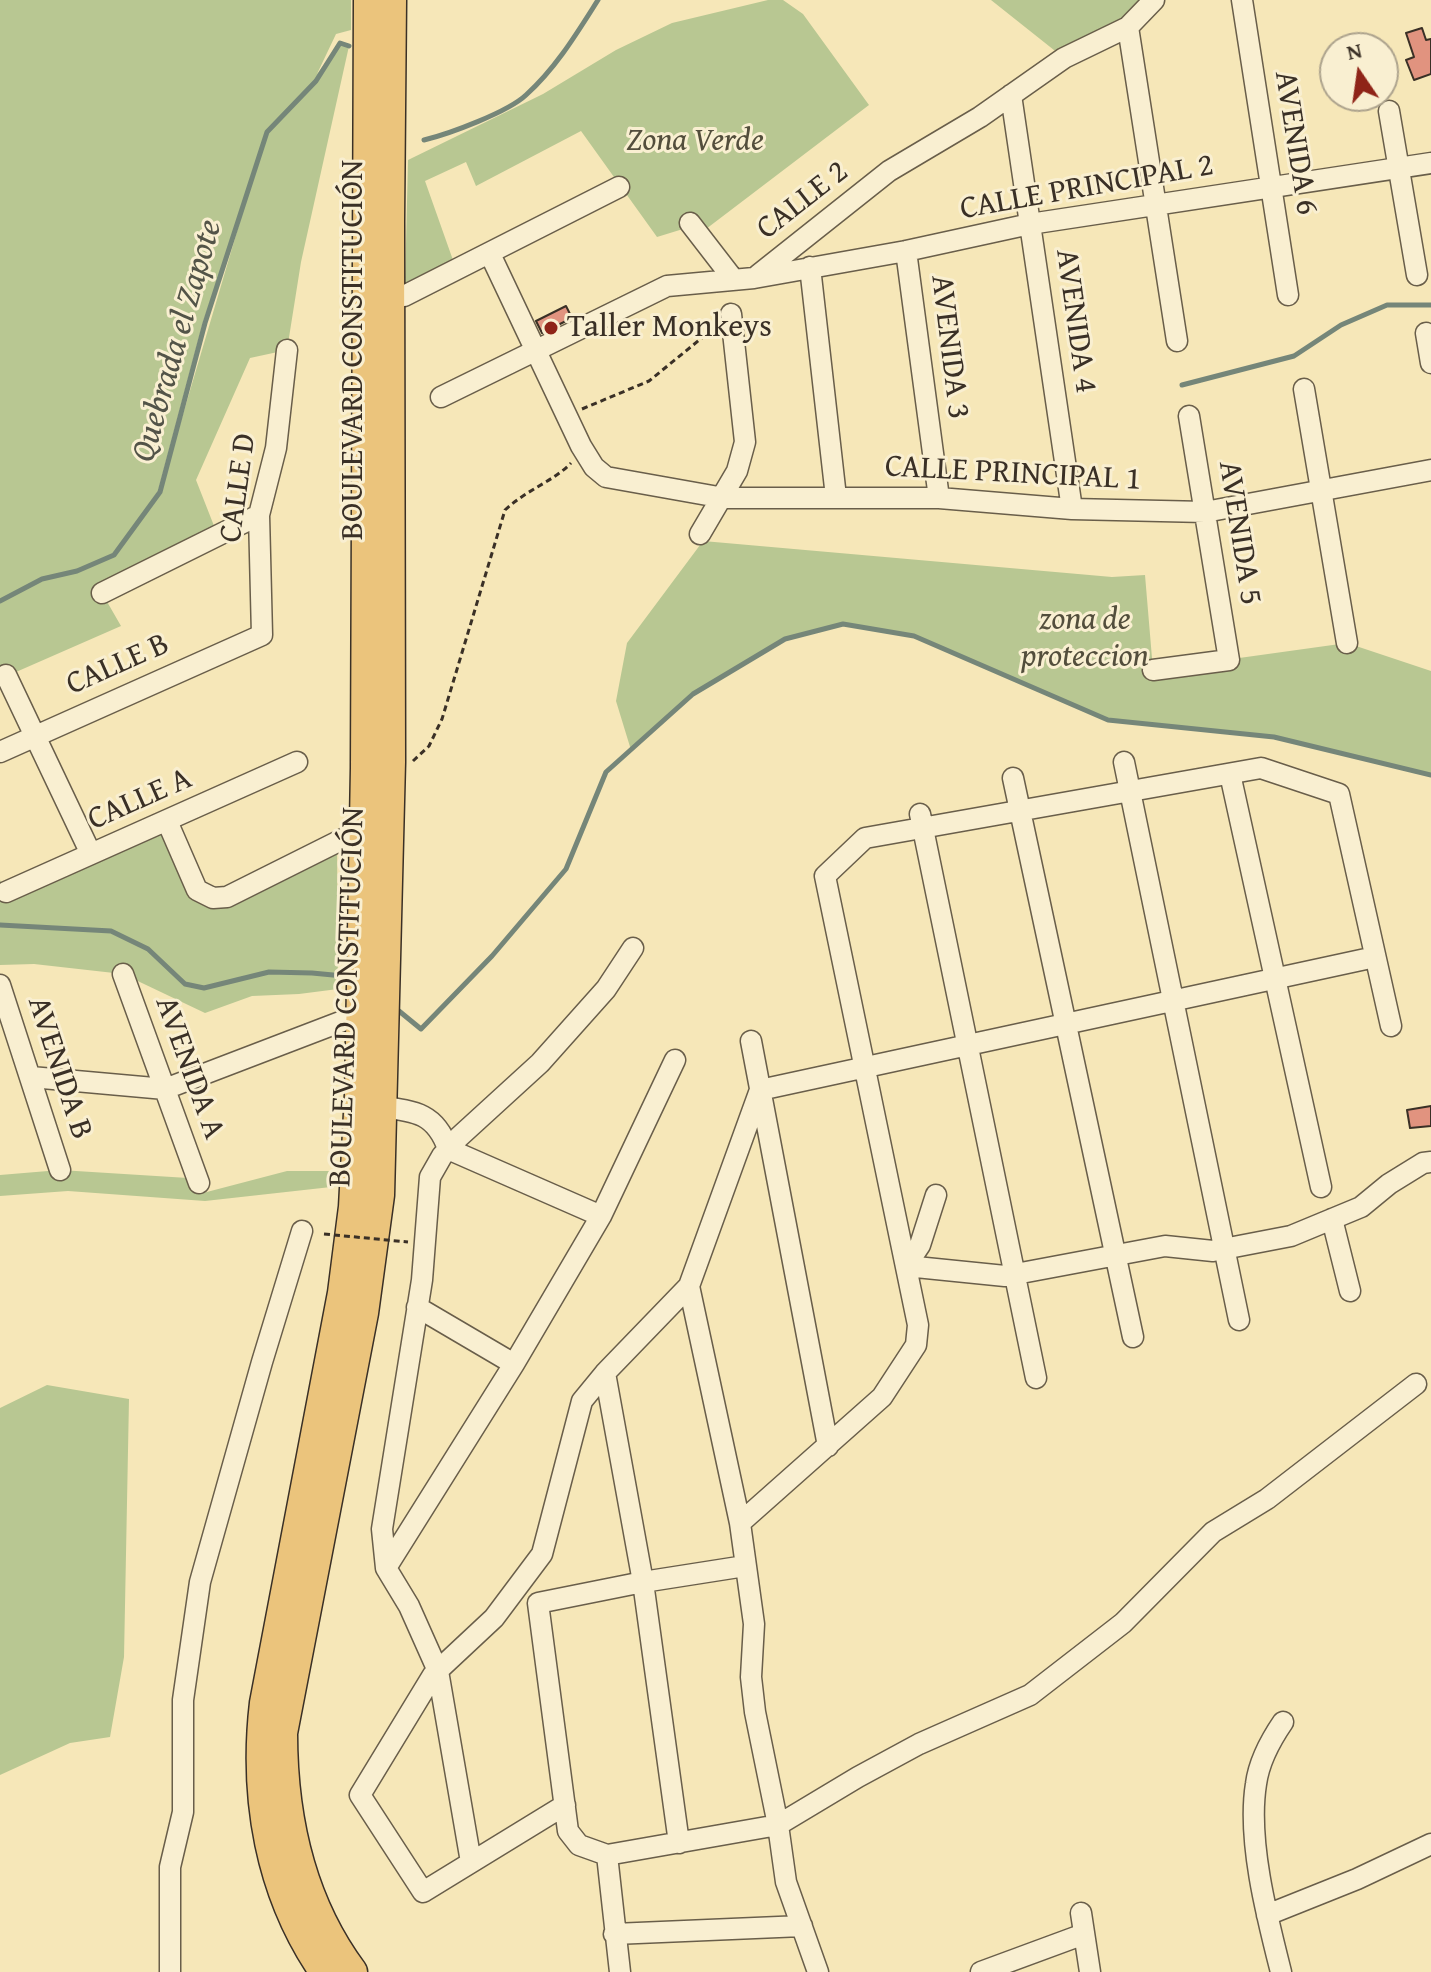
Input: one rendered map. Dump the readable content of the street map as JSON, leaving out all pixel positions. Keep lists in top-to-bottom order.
{
  "streets": {
    "highway": ["BOULEVARD CONSTITUCIÓN"],
    "street": [
      "AVENIDA 6",
      "CALLE PRINCIPAL 2",
      "CALLE 2",
      "AVENIDA 4",
      "AVENIDA 3",
      "CALLE PRINCIPAL 1",
      "CALLE D",
      "AVENIDA 5",
      "CALLE B",
      "CALLE A",
      "AVENIDA B",
      "AVENIDA A"
    ]
  },
  "crossings": [
    ["AVENIDA 6", "CALLE PRINCIPAL 2"],
    ["CALLE PRINCIPAL 2", "CALLE 2"],
    ["CALLE PRINCIPAL 2", "AVENIDA 4"],
    ["CALLE PRINCIPAL 2", "AVENIDA 3"],
    ["CALLE 2", "AVENIDA 4"],
    ["AVENIDA 4", "CALLE PRINCIPAL 1"],
    ["AVENIDA 3", "CALLE PRINCIPAL 1"],
    ["CALLE PRINCIPAL 1", "AVENIDA 5"],
    ["CALLE D", "CALLE B"]
  ],
  "water": ["Quebrada el Zapote"],
  "parks": ["Zona Verde", "zona de proteccion"],
  "places": ["Taller Monkeys"],
  "north": "top"
}
